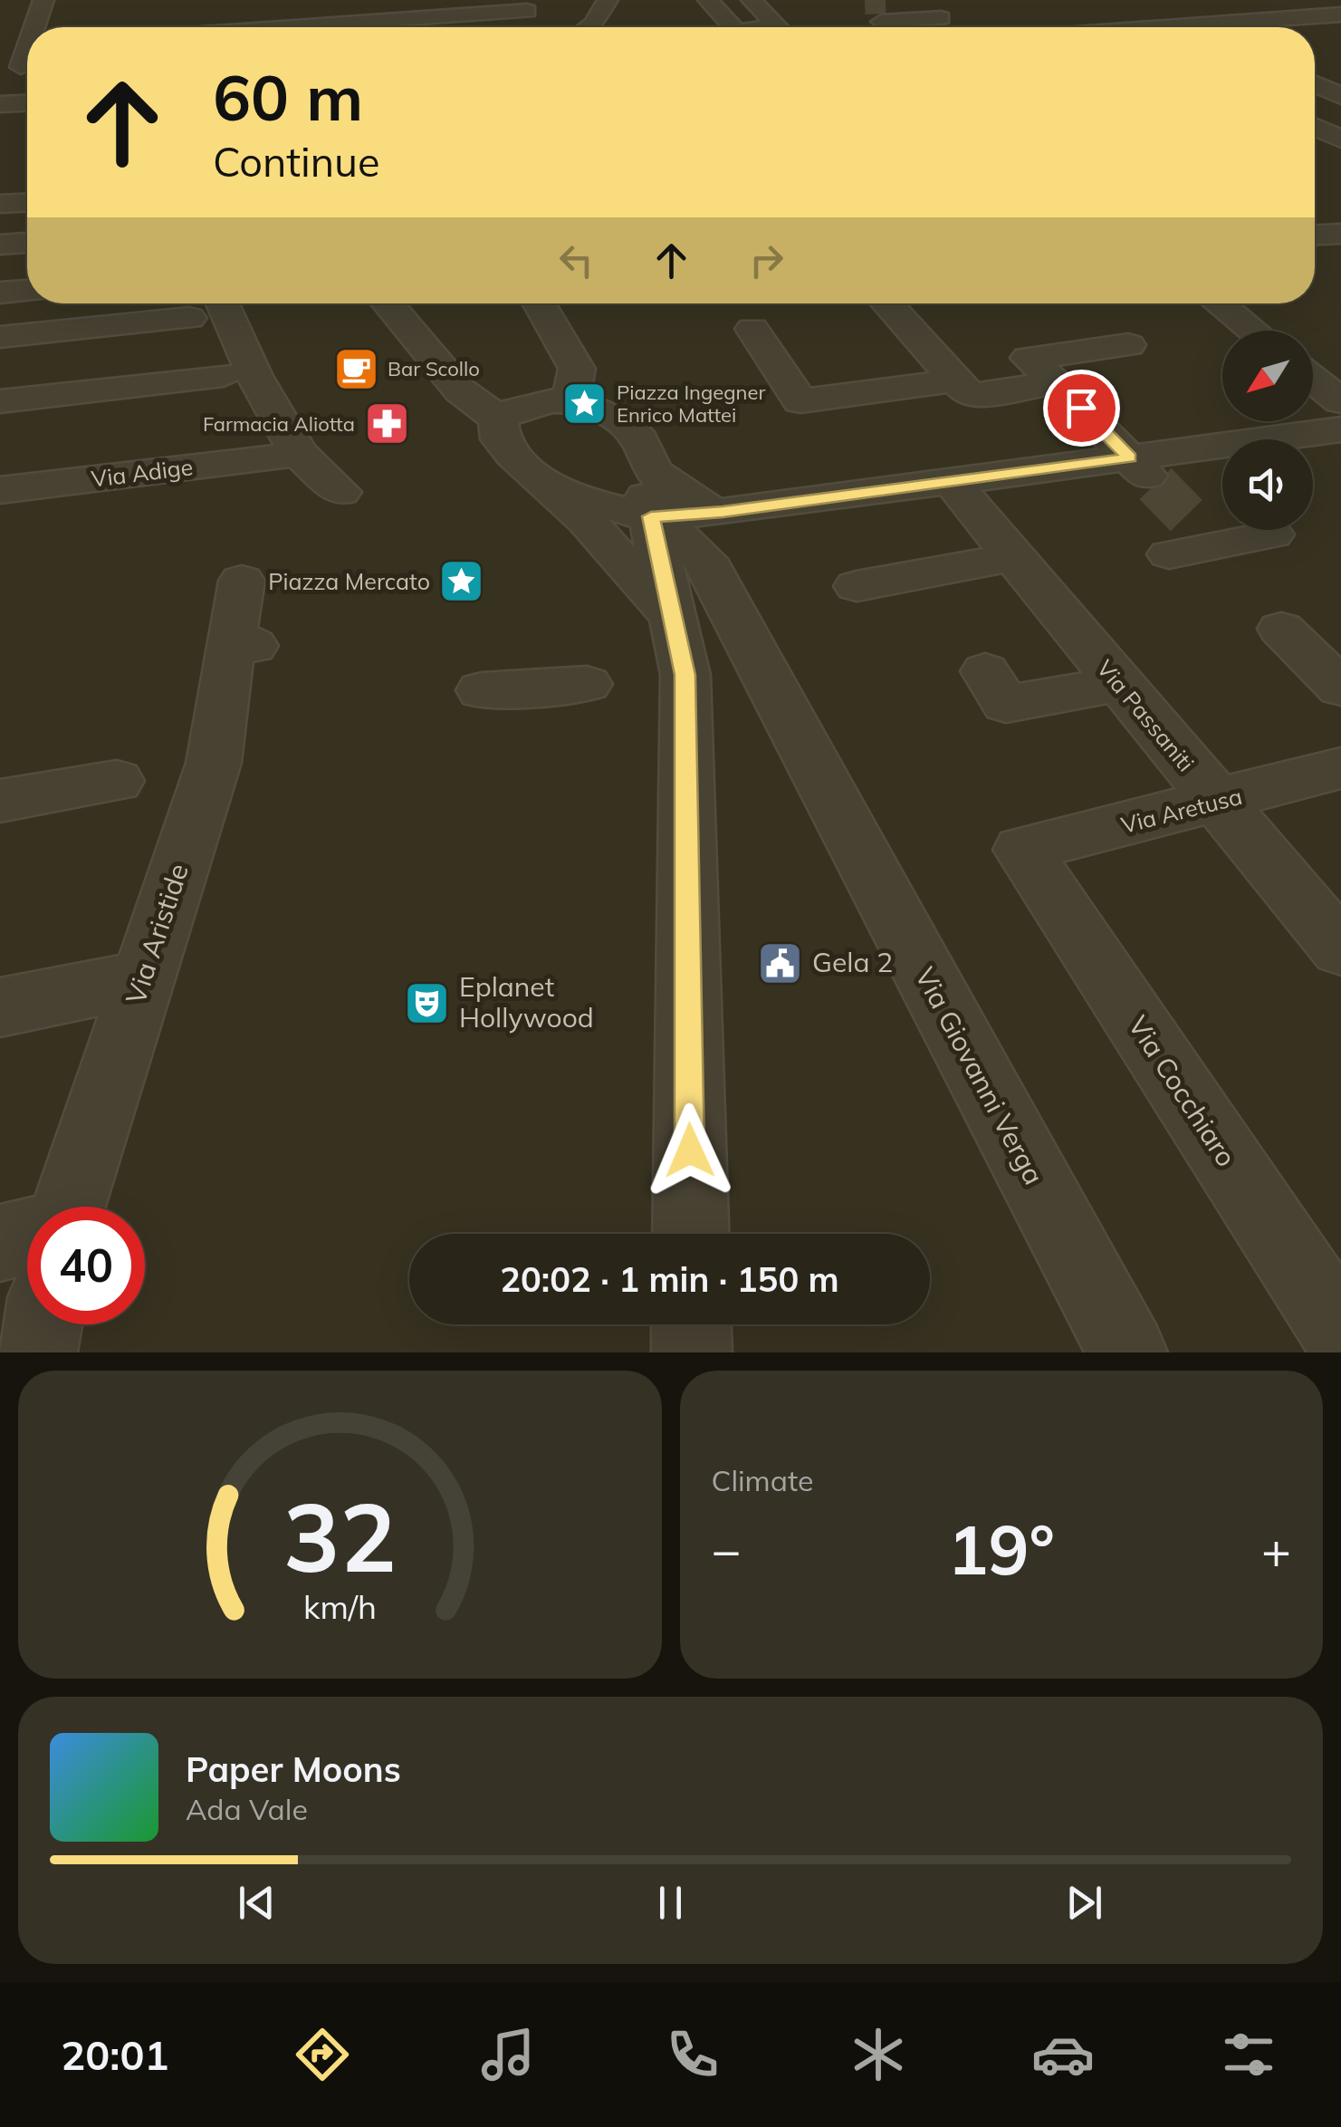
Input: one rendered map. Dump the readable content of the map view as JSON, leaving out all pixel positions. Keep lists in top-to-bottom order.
{
  "streets": {
    "street": [
      "Via Adige",
      "Via Passaniti",
      "Via Aretusa",
      "Via Aristide",
      "Via Giovanni Verga",
      "Via Cocchiaro"
    ]
  },
  "crossings": [
    ["Via Passaniti", "Via Aretusa"],
    ["Via Aretusa", "Via Cocchiaro"]
  ],
  "places": {
    "cafe": ["Bar Scollo"],
    "place": ["Piazza Ingegner Enrico Mattei", "Piazza Mercato"],
    "pharmacy": ["Farmacia Aliotta"],
    "public building": ["Gela 2"],
    "theatre": ["Eplanet Hollywood"]
  },
  "north": "bottom left",
  "page": {
    "turn": ["60 m", "Continue"],
    "limit": "40",
    "trip": "20:02 · 1 min · 150 m",
    "tile": "Climate",
    "heat": ["−", "19°", "+"],
    "song": ["Paper Moons", "Ada Vale"],
    "tabs": "20:01",
    "gauge": ["32", "km/h"]
  }
}
